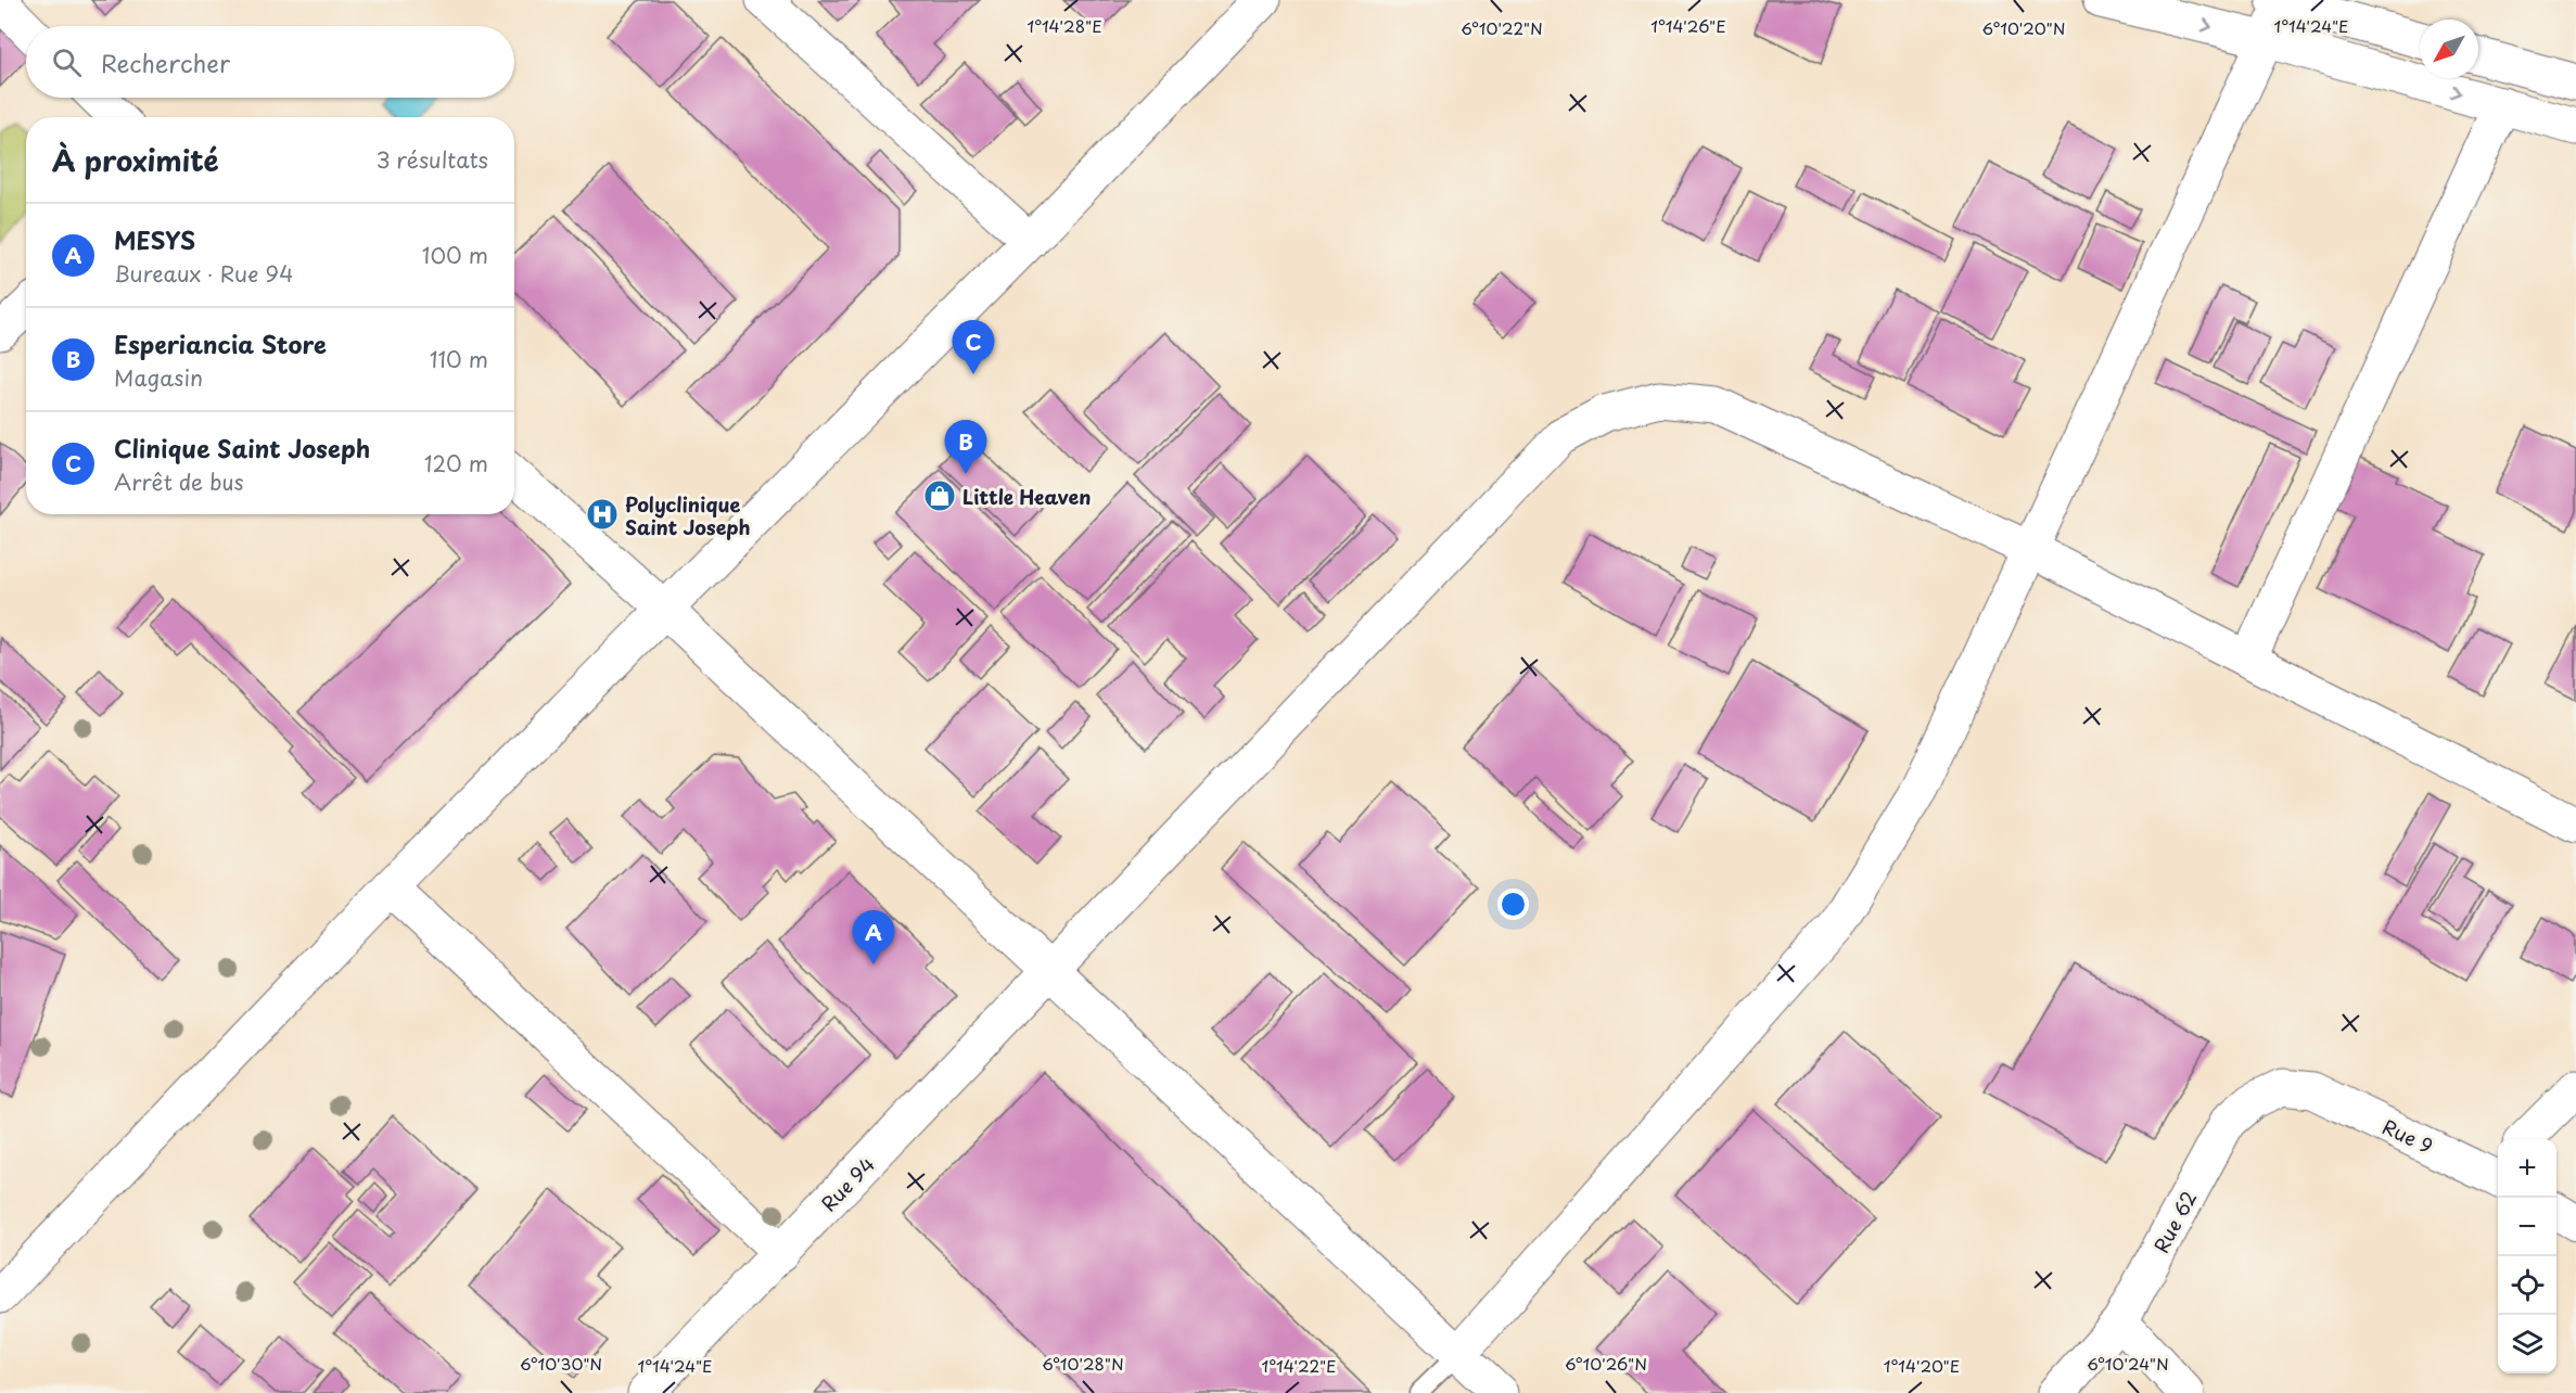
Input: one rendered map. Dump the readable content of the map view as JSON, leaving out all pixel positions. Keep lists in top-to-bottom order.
{
  "streets": {
    "street": ["Rue 9", "Rue 94", "Rue 62"]
  },
  "crossings": [
    ["Rue 9", "Rue 62"]
  ],
  "places": {
    "shop": ["Little Heaven"],
    "hospital": ["Polyclinique Saint Joseph"]
  },
  "north": "bottom left",
  "page": {
    "search": "Rechercher",
    "heading": ["À proximité", "3 résultats"],
    "list": [
      {
        "mark": "A",
        "name": "MESYS",
        "note": "Bureaux · Rue 94",
        "value": "100 m"
      },
      {
        "mark": "B",
        "name": "Esperiancia Store",
        "note": "Magasin",
        "value": "110 m"
      },
      {
        "mark": "C",
        "name": "Clinique Saint Joseph",
        "note": "Arrêt de bus",
        "value": "120 m"
      }
    ],
    "pins": ["C", "B", "A"],
    "map_buttons": ["+", "−"]
  },
  "coordinates": [
    "1°14'28\"E",
    "1°14'26\"E",
    "1°14'24\"E",
    "6°10'22\"N",
    "6°10'20\"N",
    "6°10'30\"N",
    "6°10'28\"N",
    "6°10'26\"N",
    "6°10'24\"N",
    "1°14'22\"E",
    "1°14'20\"E"
  ]
}
